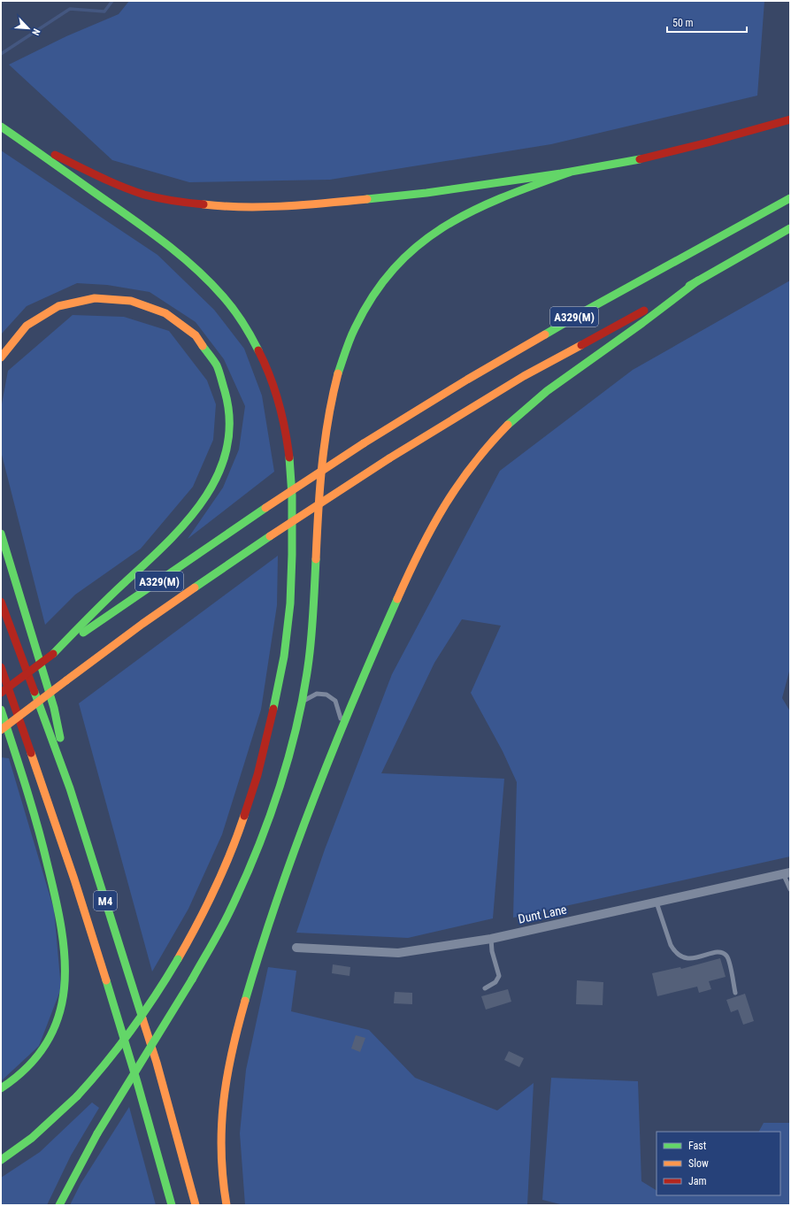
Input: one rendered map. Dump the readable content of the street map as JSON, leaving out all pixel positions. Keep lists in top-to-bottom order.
{
  "streets": {
    "highway": ["A329(M)", "M4"],
    "street": ["Dunt Lane"]
  },
  "legend": ["Fast", "Slow", "Jam"],
  "scale_bar": "50 m",
  "north": "bottom right"
}
